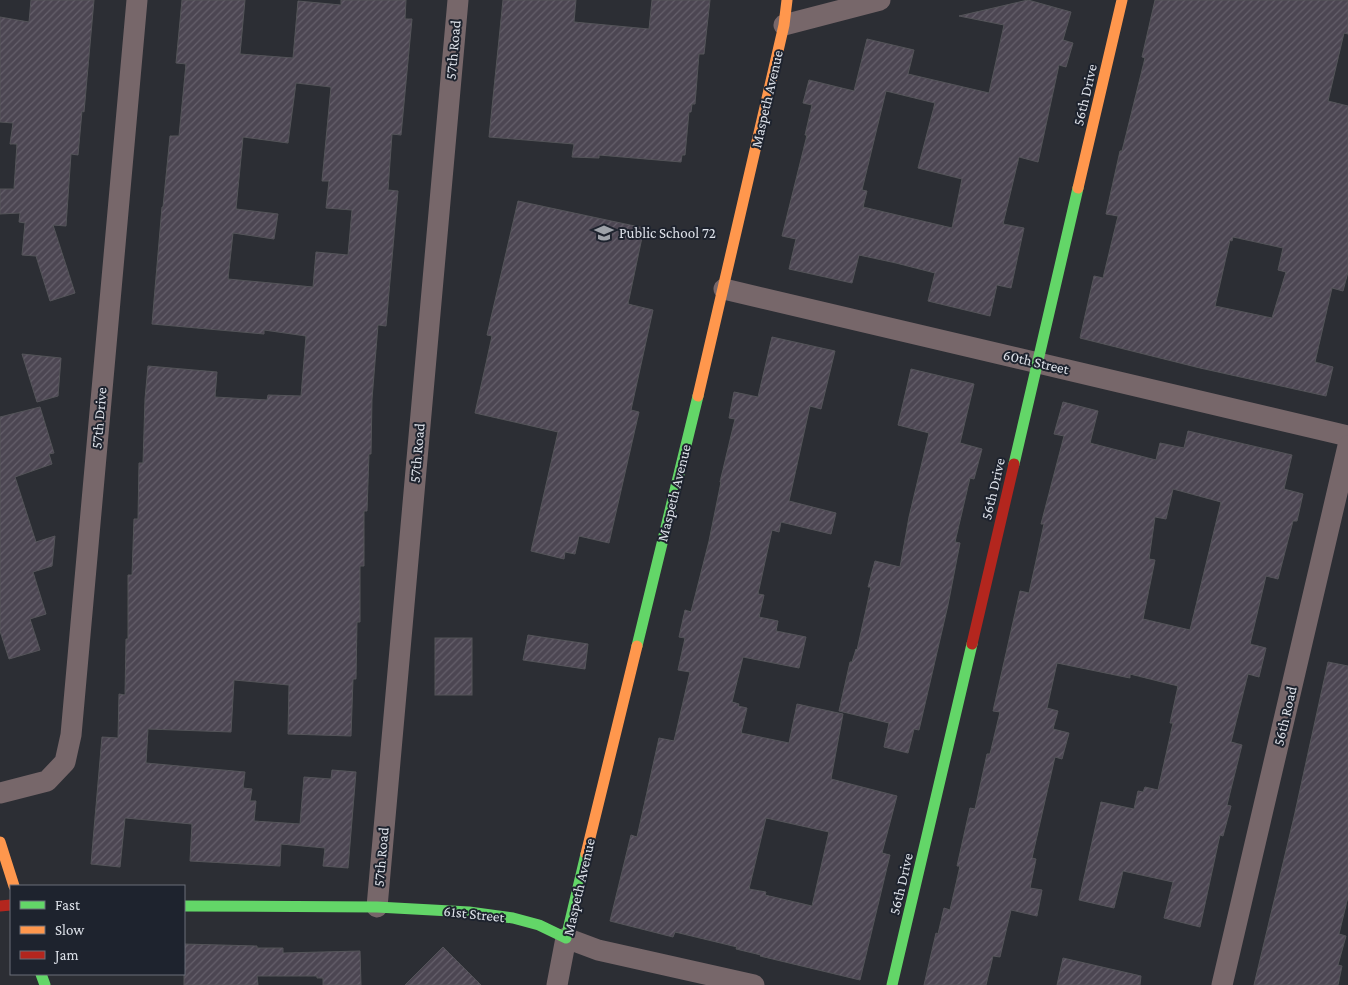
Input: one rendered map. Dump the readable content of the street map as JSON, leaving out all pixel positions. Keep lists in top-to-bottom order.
{
  "streets": {
    "street": [
      "57th Road",
      "56th Drive",
      "Maspeth Avenue",
      "60th Street",
      "57th Drive",
      "56th Road",
      "61st Street"
    ]
  },
  "crossings": [
    ["57th Road", "61st Street"],
    ["56th Drive", "60th Street"],
    ["Maspeth Avenue", "60th Street"],
    ["Maspeth Avenue", "61st Street"]
  ],
  "places": {
    "school or university": ["Public School 72"]
  },
  "legend": ["Fast", "Slow", "Jam"]
}
